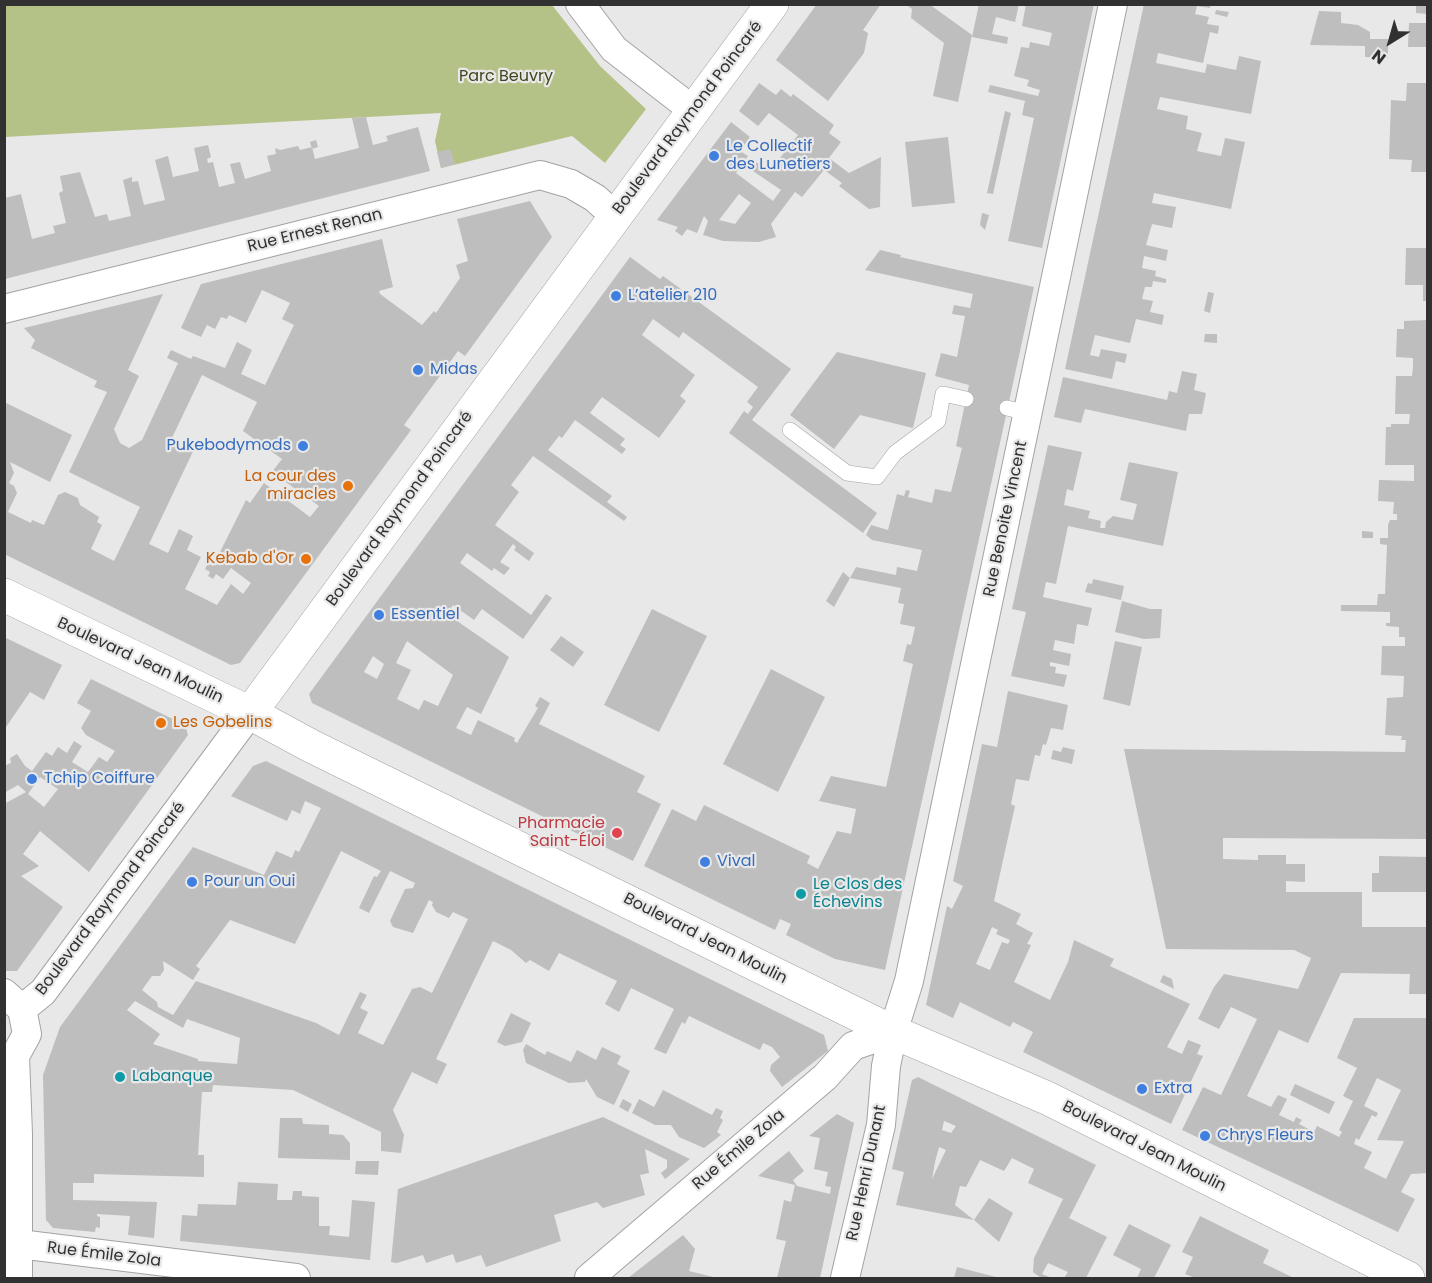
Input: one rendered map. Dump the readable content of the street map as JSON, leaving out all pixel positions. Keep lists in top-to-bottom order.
{
  "streets": {
    "main road": ["Boulevard Raymond Poincaré", "Boulevard Jean Moulin"],
    "street": [
      "Rue Ernest Renan",
      "Rue Benoite Vincent",
      "Rue Émile Zola",
      "Rue Henri Dunant"
    ]
  },
  "crossings": [
    ["Boulevard Raymond Poincaré", "Rue Ernest Renan"],
    ["Boulevard Raymond Poincaré", "Boulevard Jean Moulin"],
    ["Rue Benoite Vincent", "Boulevard Jean Moulin"],
    ["Rue Benoite Vincent", "Rue Émile Zola"],
    ["Rue Benoite Vincent", "Rue Henri Dunant"],
    ["Boulevard Jean Moulin", "Rue Émile Zola"],
    ["Boulevard Jean Moulin", "Rue Henri Dunant"],
    ["Rue Émile Zola", "Rue Henri Dunant"]
  ],
  "parks": ["Parc Beuvry"],
  "places": [
    "Le Collectif des Lunetiers",
    "L’atelier 210",
    "Midas",
    "Pukebodymods",
    "La cour des miracles",
    "Kebab d'Or",
    "Essentiel",
    "Les Gobelins",
    "Tchip Coiffure",
    "Pharmacie Saint-Éloi",
    "Vival",
    "Pour un Oui",
    "Le Clos des Échevins",
    "Labanque",
    "Extra",
    "Chrys Fleurs"
  ],
  "north": "bottom left"
}
